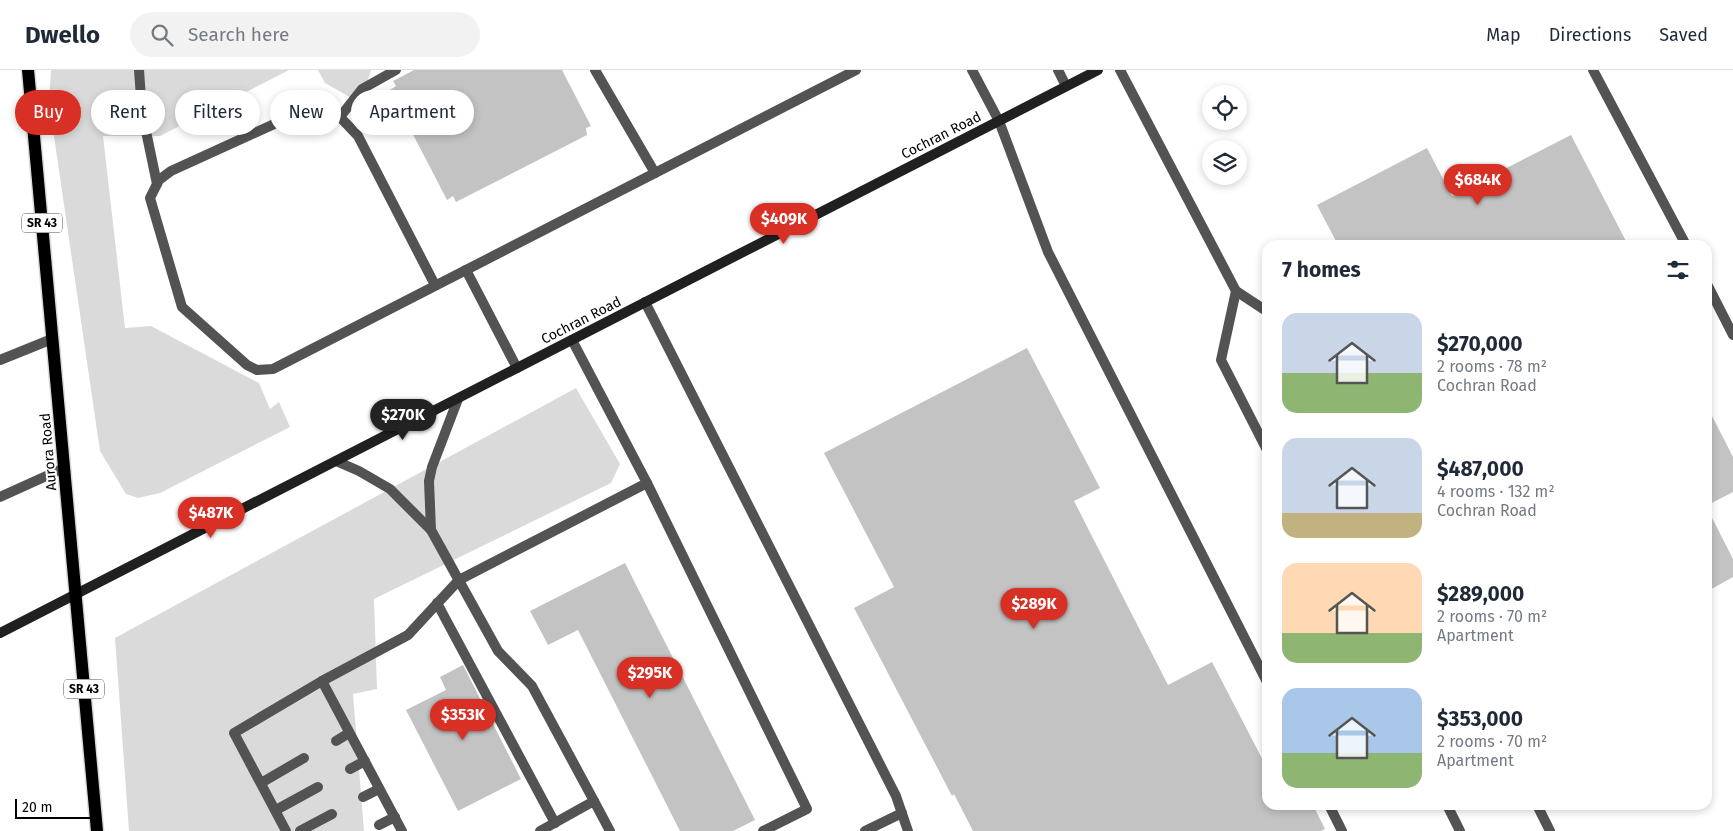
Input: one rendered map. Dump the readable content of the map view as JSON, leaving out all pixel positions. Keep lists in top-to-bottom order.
{
  "streets": {
    "main road": ["SR 43", "Aurora Road"],
    "street": ["Cochran Road"]
  },
  "crossings": [
    ["Cochran Road", "Aurora Road"]
  ],
  "scale_bar": "20 m",
  "page": {
    "header": "Dwello",
    "search": "Search here",
    "nav": ["Map", "Directions", "Saved"],
    "chip": [
      "Buy",
      "Rent",
      "Filters",
      "New",
      "Apartment"
    ],
    "price": [
      "$684K",
      "$409K",
      "$270K",
      "$487K",
      "$289K",
      "$295K",
      "$353K"
    ],
    "heading": "7 homes",
    "list": [
      {
        "name": "$270,000",
        "note": "2 rooms · 78 m² · Cochran Road"
      },
      {
        "name": "$487,000",
        "note": "4 rooms · 132 m² · Cochran Road"
      },
      {
        "name": "$289,000",
        "note": "2 rooms · 70 m² · Apartment"
      },
      {
        "name": "$353,000",
        "note": "2 rooms · 70 m² · Apartment"
      }
    ],
    "scale": "20 m"
  }
}
